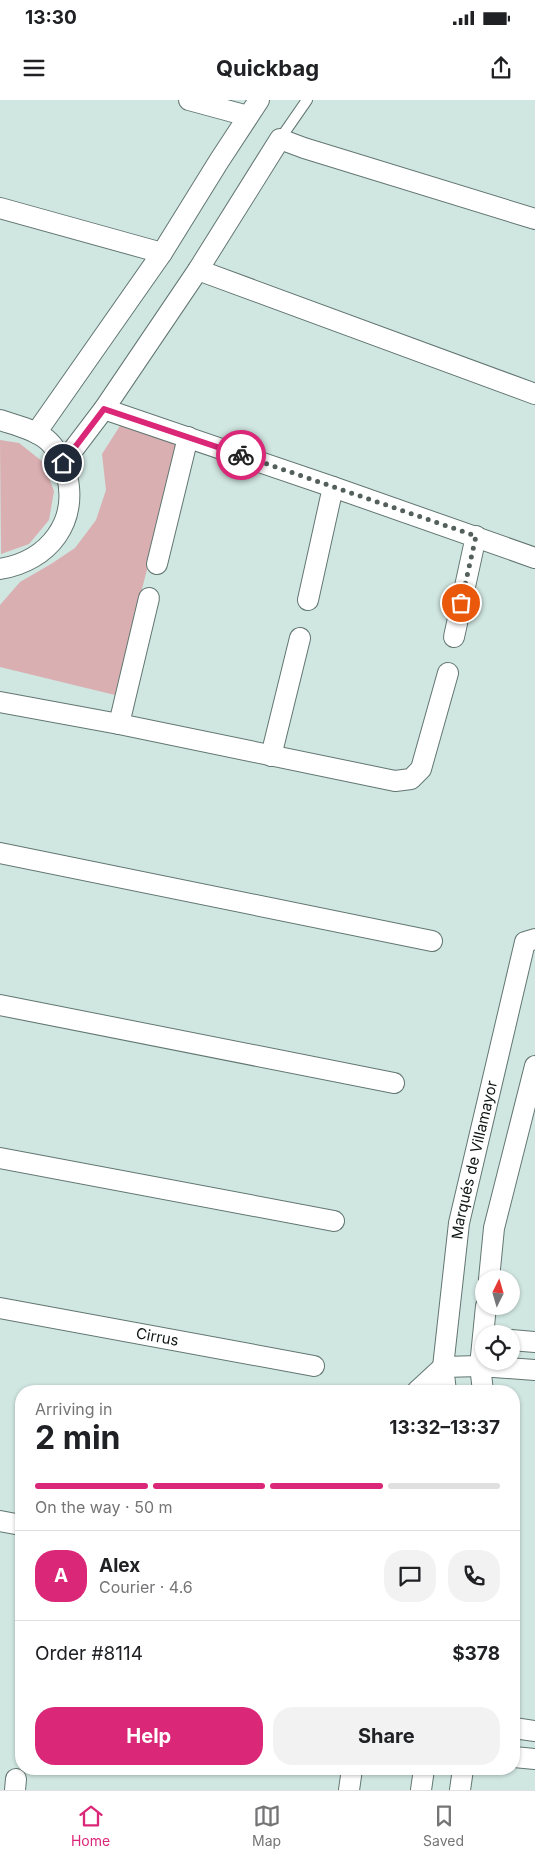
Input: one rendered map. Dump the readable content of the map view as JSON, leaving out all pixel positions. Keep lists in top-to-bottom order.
{
  "streets": {
    "street": ["Marqués de Villamayor", "Cirrus"]
  },
  "north": "top",
  "page": {
    "status": "13:30",
    "header": "Quickbag",
    "heading": ["2 min", "Arriving in", "13:32–13:37"],
    "panel": [
      "Alex",
      "Courier · 4.6",
      "Order #8114",
      "$378"
    ],
    "bar": "On the way · 50 m",
    "round": "A",
    "buttons": ["Help", "Share"],
    "tabs": ["Home", "Map", "Saved"]
  }
}
